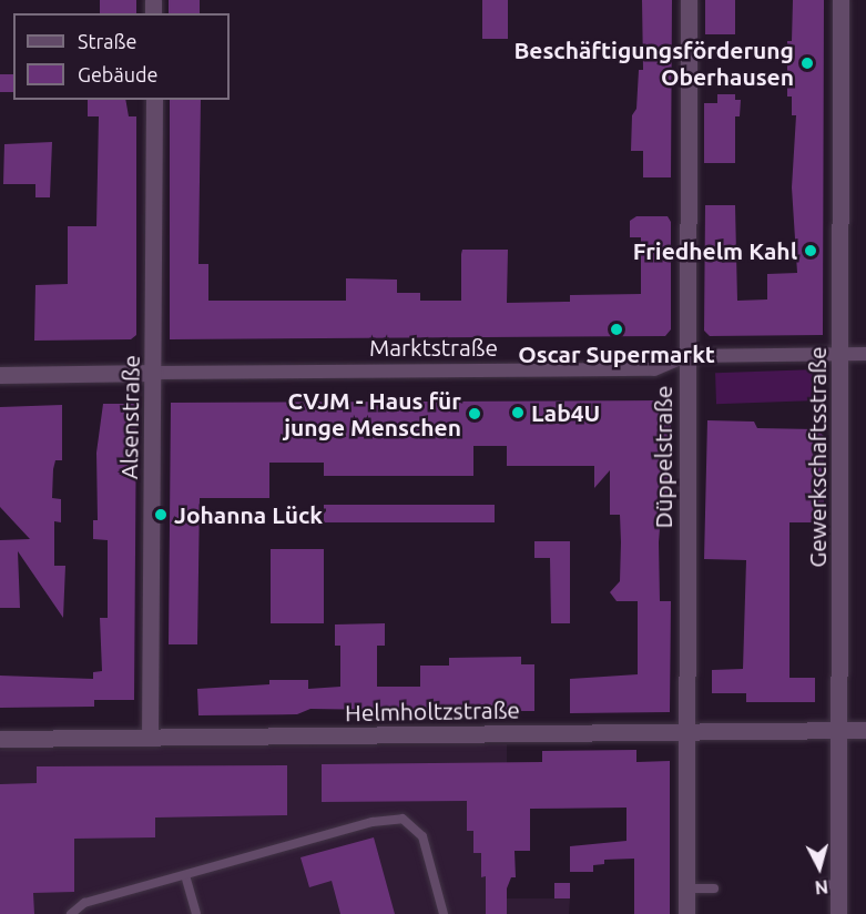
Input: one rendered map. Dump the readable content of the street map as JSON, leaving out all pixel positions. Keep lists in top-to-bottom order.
{
  "streets": {
    "street": [
      "Marktstraße",
      "Alsenstraße",
      "Düppelstraße",
      "Gewerkschaftsstraße",
      "Helmholtzstraße"
    ]
  },
  "crossings": [
    ["Marktstraße", "Alsenstraße"],
    ["Marktstraße", "Düppelstraße"],
    ["Marktstraße", "Gewerkschaftsstraße"],
    ["Alsenstraße", "Helmholtzstraße"],
    ["Düppelstraße", "Helmholtzstraße"],
    ["Gewerkschaftsstraße", "Helmholtzstraße"]
  ],
  "places": [
    "Beschäftigungsförderung Oberhausen",
    "Friedhelm Kahl",
    "Oscar Supermarkt",
    "Lab4U",
    "CVJM - Haus für junge Menschen",
    "Johanna Lück"
  ],
  "legend": ["Straße", "Gebäude"],
  "north": "bottom"
}
